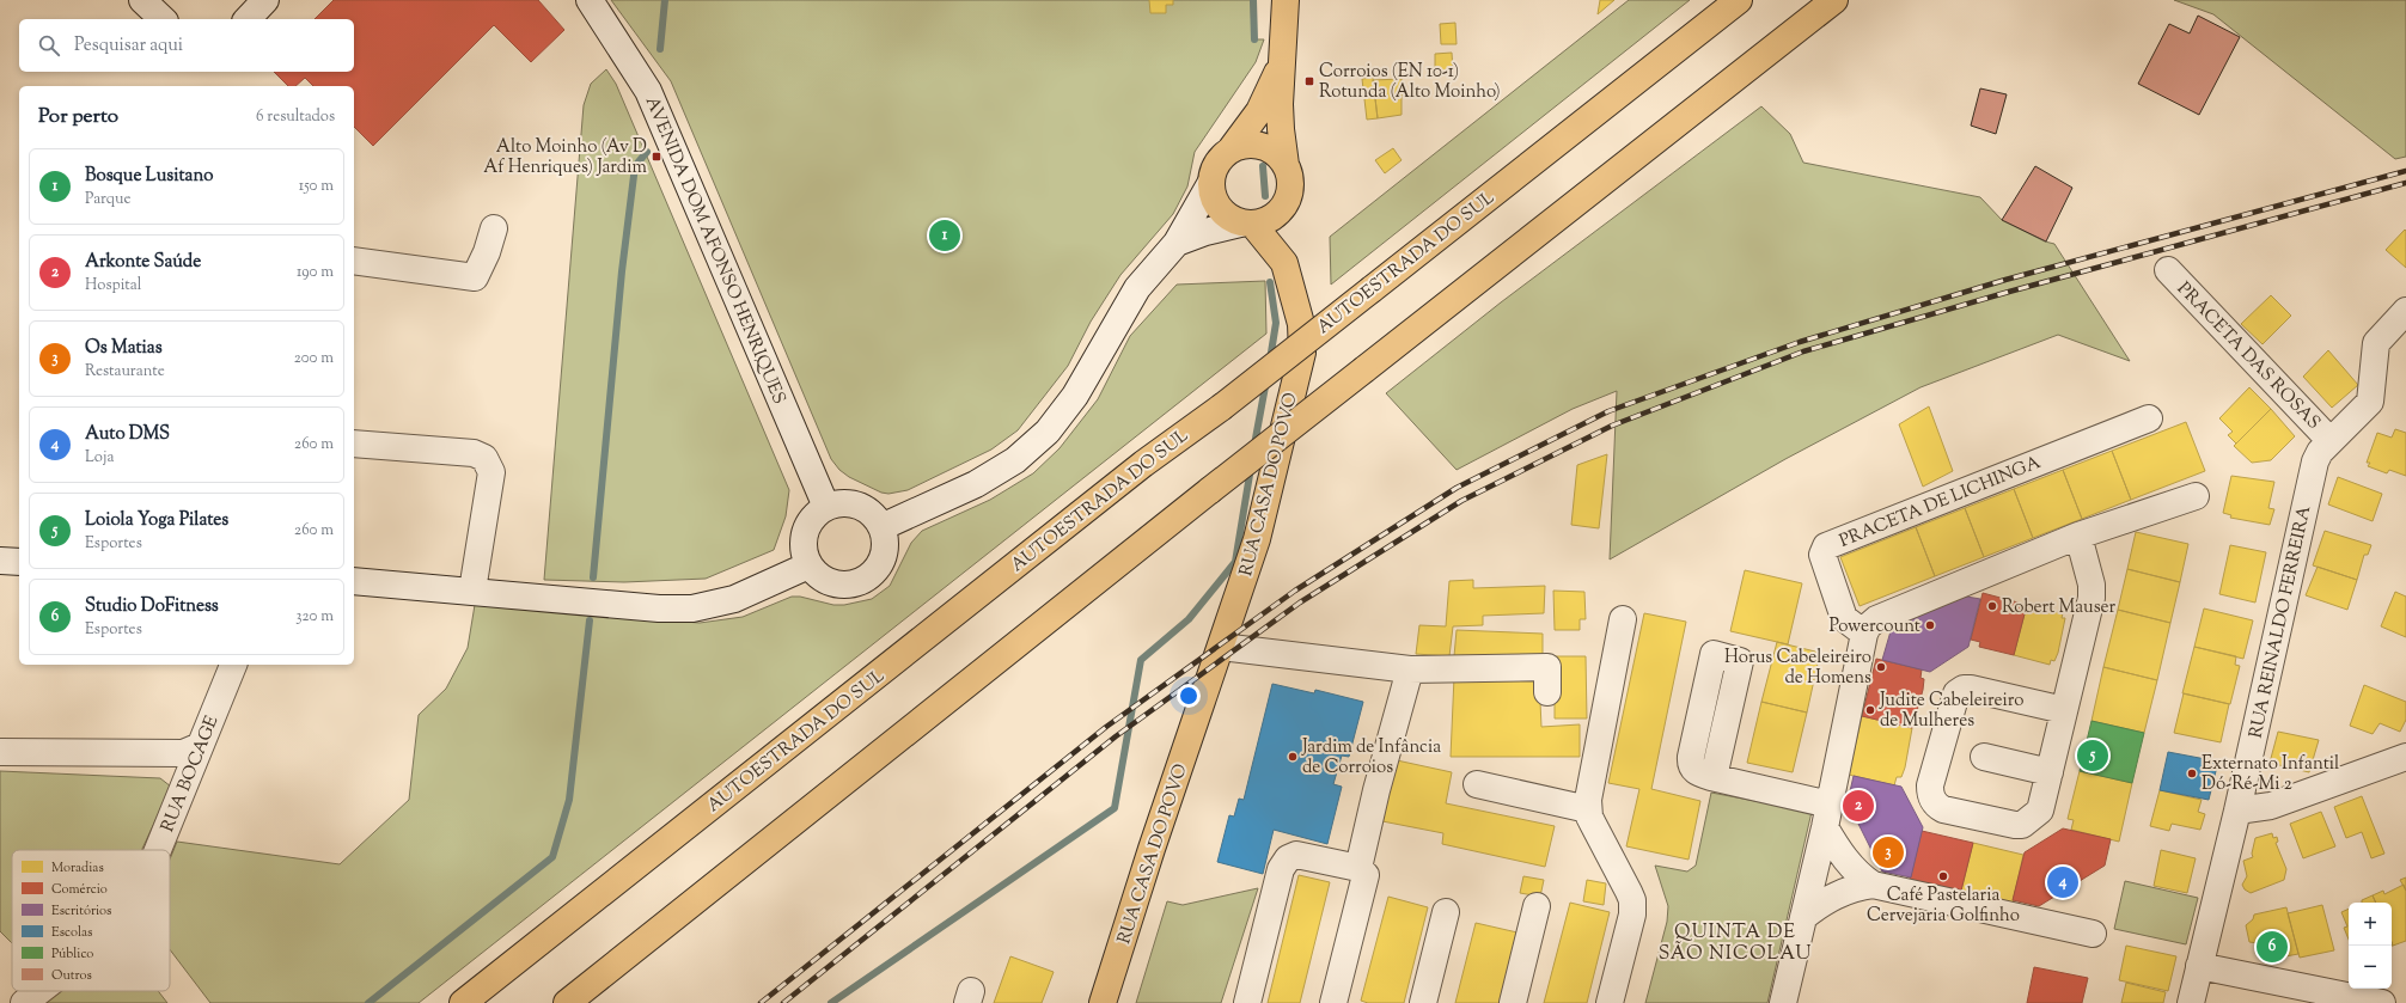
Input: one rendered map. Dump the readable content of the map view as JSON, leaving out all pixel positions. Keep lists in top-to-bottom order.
{
  "streets": {
    "main road": ["AUTOESTRADA DO SUL", "RUA CASA DO POVO"],
    "street": [
      "AVENIDA DOM AFONSO HENRIQUES",
      "PRACETA DAS ROSAS",
      "PRACETA DE LICHINGA",
      "RUA REINALDO FERREIRA",
      "RUA BOCAGE"
    ]
  },
  "crossings": [
    ["PRACETA DAS ROSAS", "RUA REINALDO FERREIRA"]
  ],
  "districts": ["QUINTA DE SÃO NICOLAU"],
  "places": {
    "transit": ["Corroios (EN 10-1) Rotunda (Alto Moinho)", "Alto Moinho (Av D Af Henriques) Jardim"],
    "other": [
      "Robert Mauser",
      "Powercount",
      "Horus Cabeleireiro de Homens",
      "Judite Cabeleireiro de Mulheres",
      "Jardim de Infância de Corroios",
      "Externato Infantil Dó-Ré-Mi 2",
      "Café Pastelaria Cervejaria Golfinho"
    ]
  },
  "legend": [
    "Moradias",
    "Comércio",
    "Escritórios",
    "Escolas",
    "Público",
    "Outros"
  ],
  "page": {
    "search": "Pesquisar aqui",
    "heading": ["Por perto", "6 resultados"],
    "list": [
      {
        "mark": "1",
        "name": "Bosque Lusitano",
        "note": "Parque",
        "value": "150 m"
      },
      {
        "mark": "2",
        "name": "Arkonte Saúde",
        "note": "Hospital",
        "value": "190 m"
      },
      {
        "mark": "3",
        "name": "Os Matias",
        "note": "Restaurante",
        "value": "200 m"
      },
      {
        "mark": "4",
        "name": "Auto DMS",
        "note": "Loja",
        "value": "260 m"
      },
      {
        "mark": "5",
        "name": "Loiola Yoga Pilates",
        "note": "Esportes",
        "value": "260 m"
      },
      {
        "mark": "6",
        "name": "Studio DoFitness",
        "note": "Esportes",
        "value": "320 m"
      }
    ],
    "pins": [
      "1",
      "5",
      "2",
      "3",
      "4",
      "6"
    ],
    "map_buttons": ["+", "−"]
  }
}
